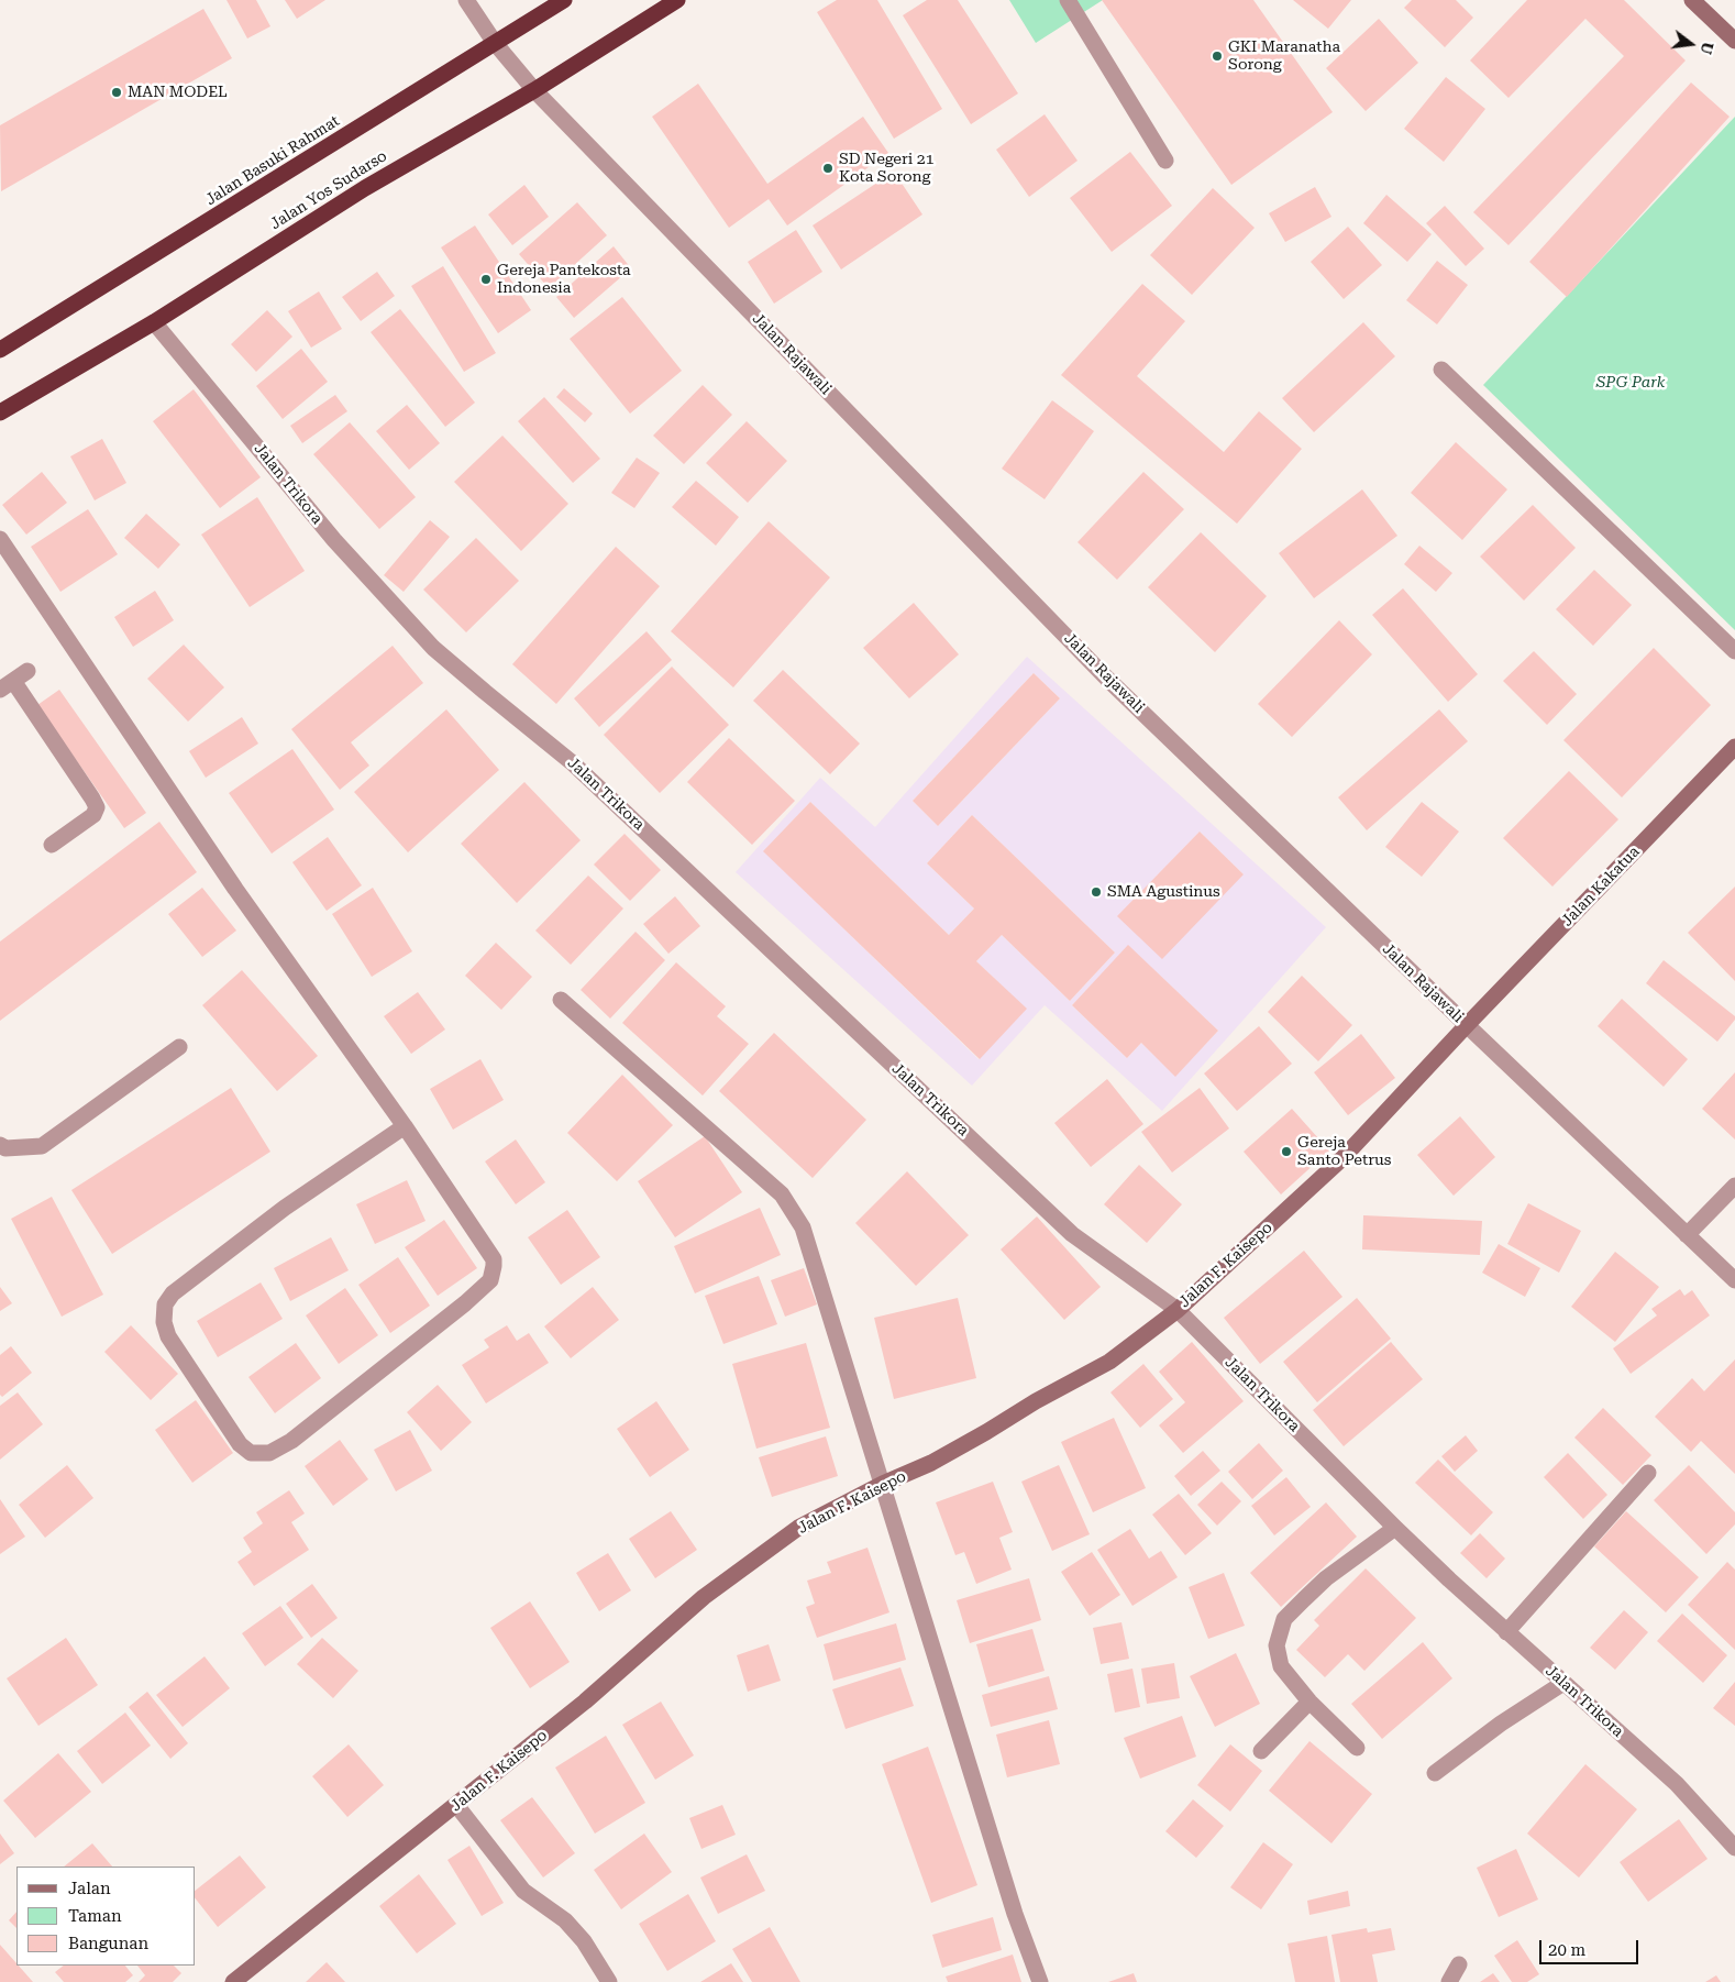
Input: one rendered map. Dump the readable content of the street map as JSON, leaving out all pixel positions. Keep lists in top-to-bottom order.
{
  "streets": {
    "highway": ["Jalan Basuki Rahmat", "Jalan Yos Sudarso"],
    "street": [
      "Jalan Rajawali",
      "Jalan Trikora",
      "Jalan Kakatua",
      "Jalan F. Kaisepo"
    ]
  },
  "crossings": [
    ["Jalan Basuki Rahmat", "Jalan Rajawali"],
    ["Jalan Yos Sudarso", "Jalan Rajawali"],
    ["Jalan Yos Sudarso", "Jalan Trikora"],
    ["Jalan Rajawali", "Jalan Kakatua"],
    ["Jalan Rajawali", "Jalan F. Kaisepo"],
    ["Jalan Trikora", "Jalan F. Kaisepo"],
    ["Jalan Kakatua", "Jalan F. Kaisepo"]
  ],
  "parks": ["SPG Park"],
  "places": [
    "GKI Maranatha Sorong",
    "MAN MODEL",
    "SD Negeri 21 Kota Sorong",
    "Gereja Pantekosta Indonesia",
    "SMA Agustinus",
    "Gereja Santo Petrus"
  ],
  "legend": ["Jalan", "Taman", "Bangunan"],
  "scale_bar": "20 m",
  "north": "right"
}
